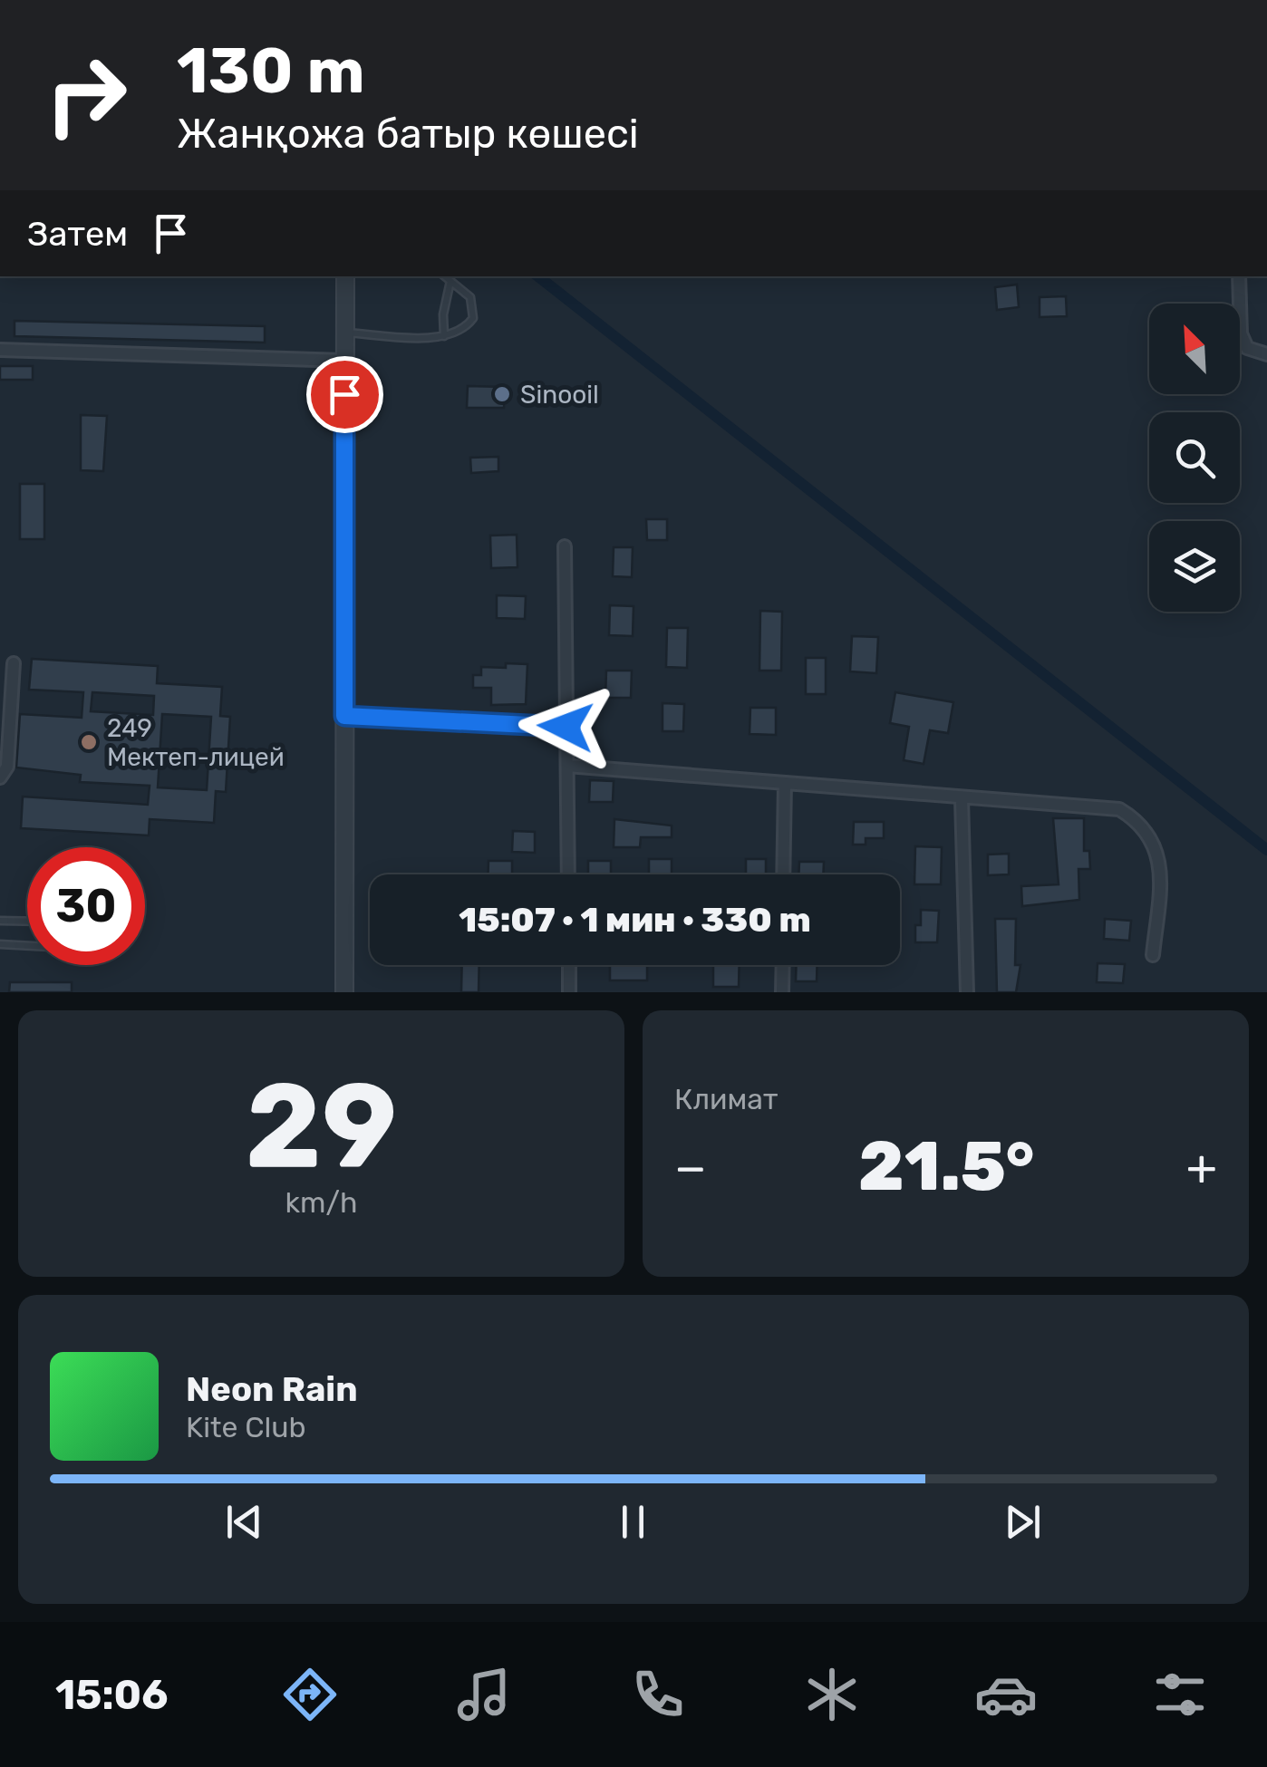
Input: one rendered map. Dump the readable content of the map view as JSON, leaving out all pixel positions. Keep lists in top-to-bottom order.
{
  "places": ["Sinooil", "249 Мектеп-лицей"],
  "north": "top left",
  "page": {
    "turn": ["130 m", "Жанқожа батыр көшесі"],
    "then": "Затем",
    "limit": "30",
    "trip": "15:07 · 1 мин · 330 m",
    "tile": [
      ["29", "km/h"],
      "Климат"
    ],
    "heat": ["−", "21.5°", "+"],
    "song": ["Neon Rain", "Kite Club"],
    "tabs": "15:06"
  }
}
